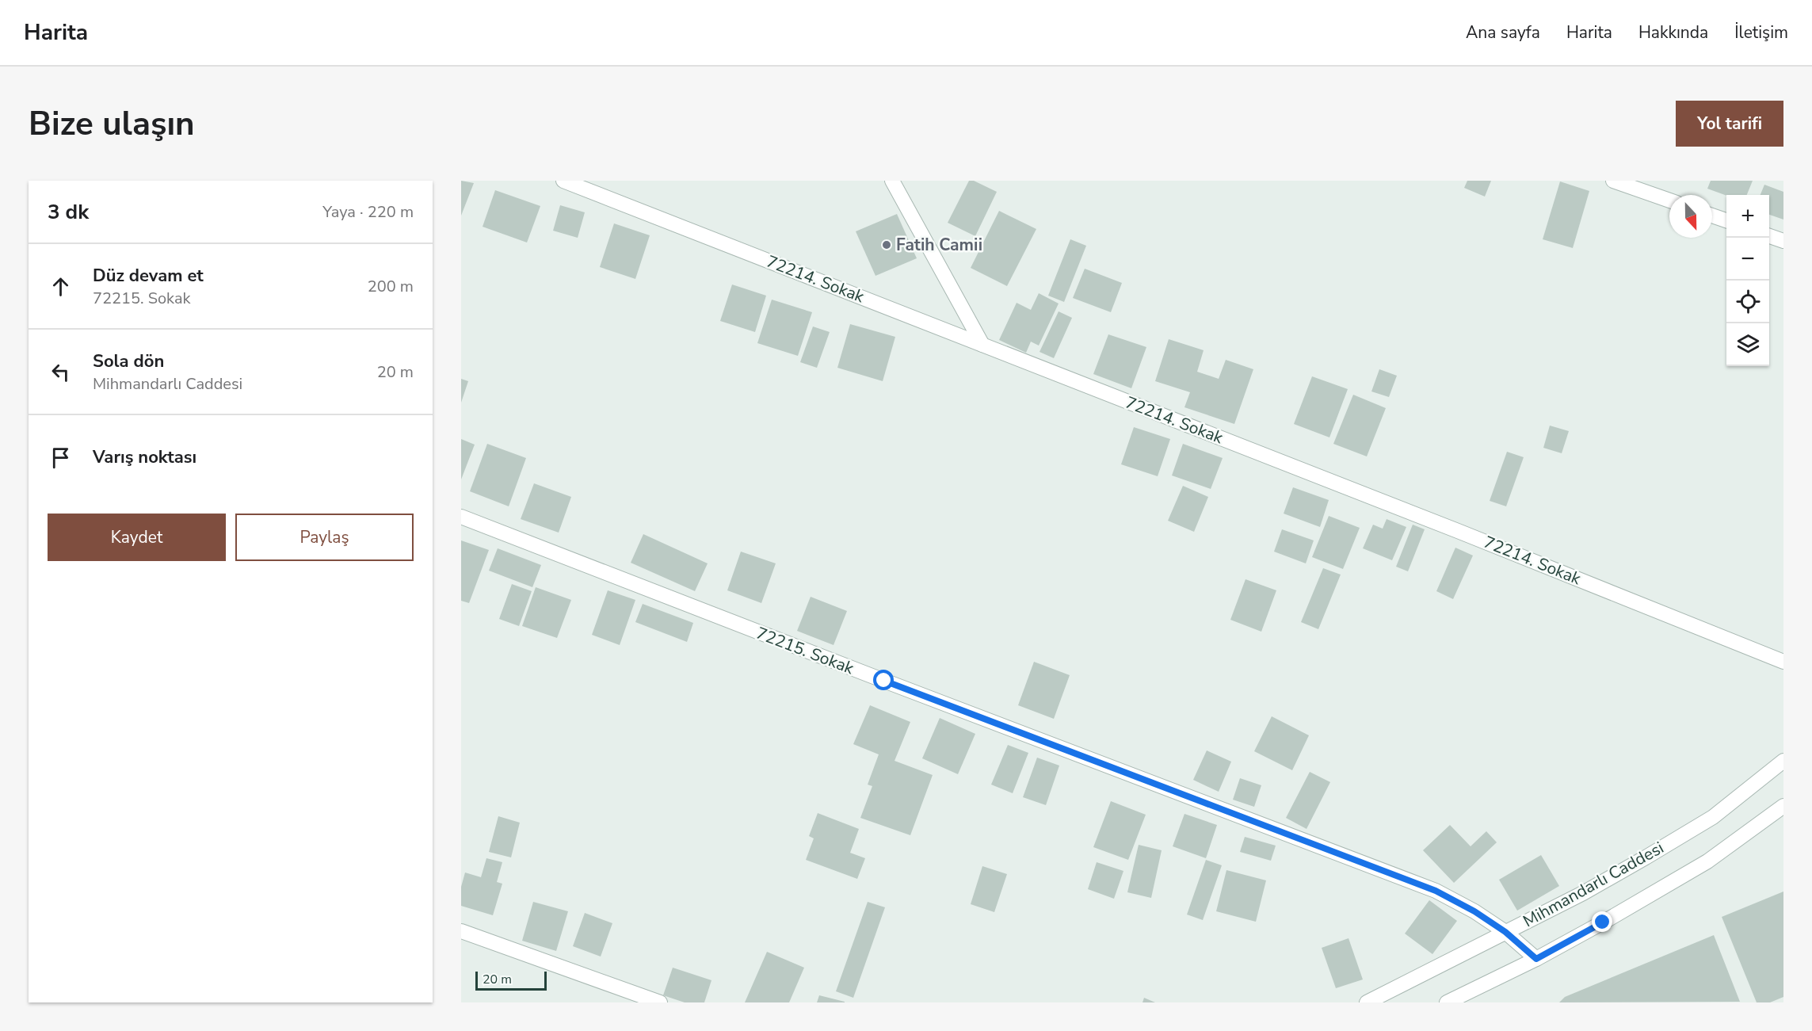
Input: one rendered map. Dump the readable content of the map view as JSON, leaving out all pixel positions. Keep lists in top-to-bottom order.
{
  "streets": {
    "street": ["72214. Sokak", "72215. Sokak", "Mihmandarlı Caddesi"]
  },
  "crossings": [
    ["72215. Sokak", "Mihmandarlı Caddesi"]
  ],
  "places": ["Fatih Camii"],
  "scale_bar": "20 m",
  "north": "bottom",
  "page": {
    "header": "Harita",
    "nav": [
      "Ana sayfa",
      "Harita",
      "Hakkında",
      "İletişim"
    ],
    "buttons": [
      "Yol tarifi",
      ["Kaydet", "Paylaş"]
    ],
    "title": "Bize ulaşın",
    "heading": ["3 dk", "Yaya · 220 m"],
    "map_buttons": ["+", "−"],
    "list": [
      ["Düz devam et", "72215. Sokak", "200 m"],
      ["Sola dön", "Mihmandarlı Caddesi", "20 m"],
      "Varış noktası"
    ],
    "scale": "20 m"
  }
}
